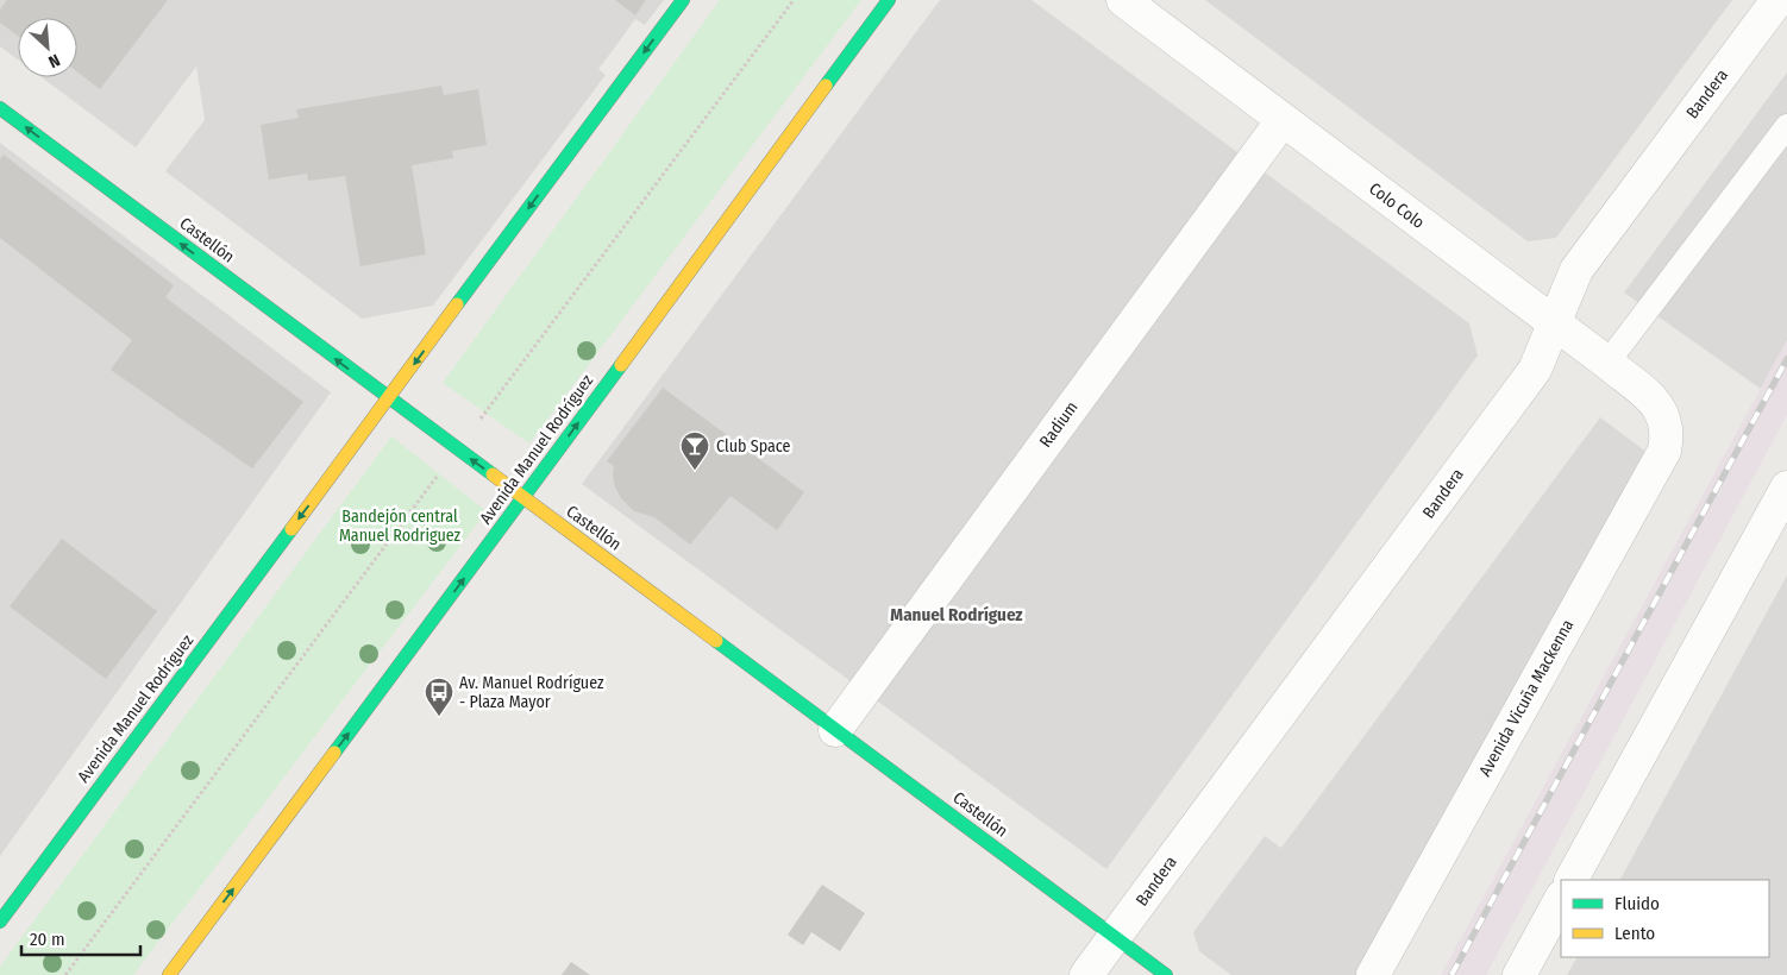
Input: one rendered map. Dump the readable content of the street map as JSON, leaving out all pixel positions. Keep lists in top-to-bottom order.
{
  "streets": {
    "main road": ["Castellón", "Avenida Manuel Rodríguez"],
    "street": [
      "Bandera",
      "Colo Colo",
      "Radium",
      "Avenida Vicuña Mackenna"
    ]
  },
  "crossings": [
    ["Bandera", "Colo Colo"],
    ["Bandera", "Castellón"],
    ["Colo Colo", "Radium"],
    ["Colo Colo", "Avenida Vicuña Mackenna"],
    ["Castellón", "Radium"],
    ["Castellón", "Avenida Manuel Rodríguez"]
  ],
  "one_way": ["Castellón"],
  "districts": ["Manuel Rodríguez"],
  "parks": ["Bandejón central Manuel Rodriguez"],
  "places": {
    "bar": ["Club Space"],
    "bus stop": ["Av. Manuel Rodríguez - Plaza Mayor"]
  },
  "legend": ["Fluido", "Lento"],
  "scale_bar": "20 m",
  "north": "bottom right"
}
